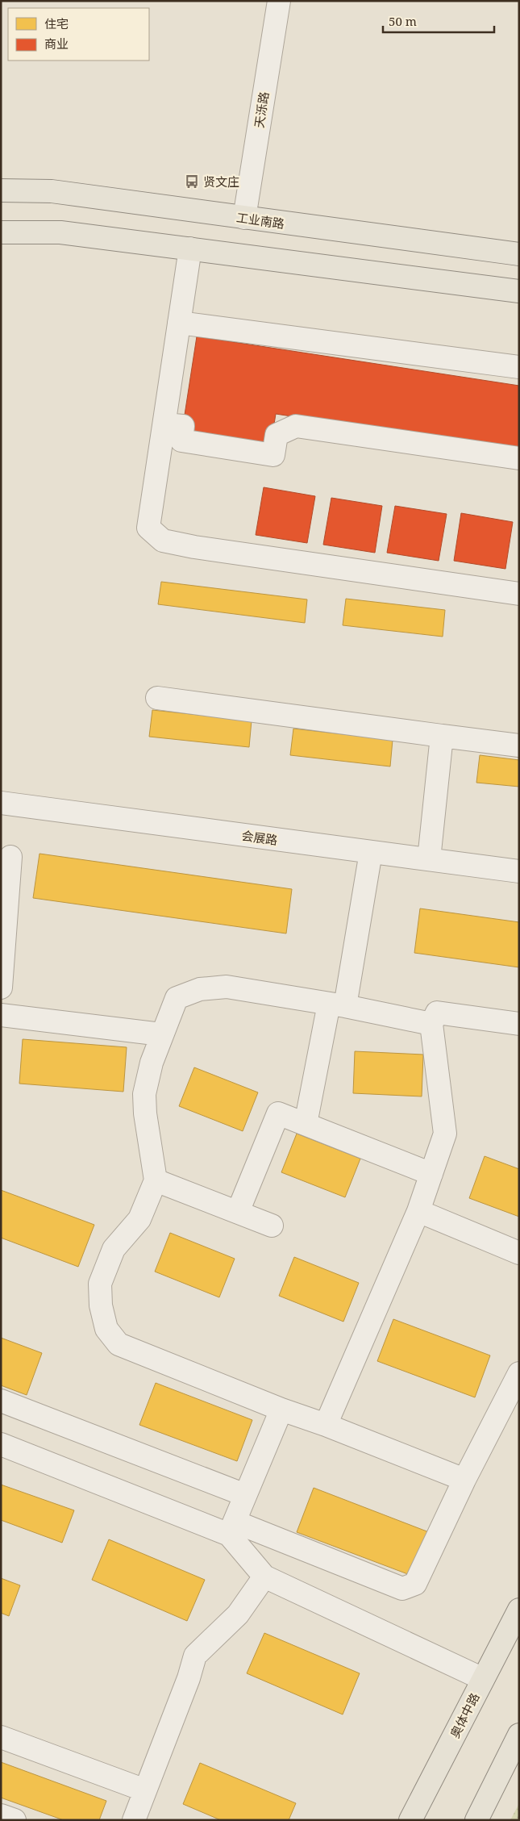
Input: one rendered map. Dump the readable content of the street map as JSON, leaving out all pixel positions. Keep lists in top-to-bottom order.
{
  "streets": {
    "main road": ["工业南路", "奥体中路"],
    "street": ["天泺路", "会展路"]
  },
  "crossings": [
    ["天泺路", "工业南路"]
  ],
  "places": {
    "bus stop": ["贤文庄"]
  },
  "legend": ["住宅", "商业"],
  "scale_bar": "50 m"
}
